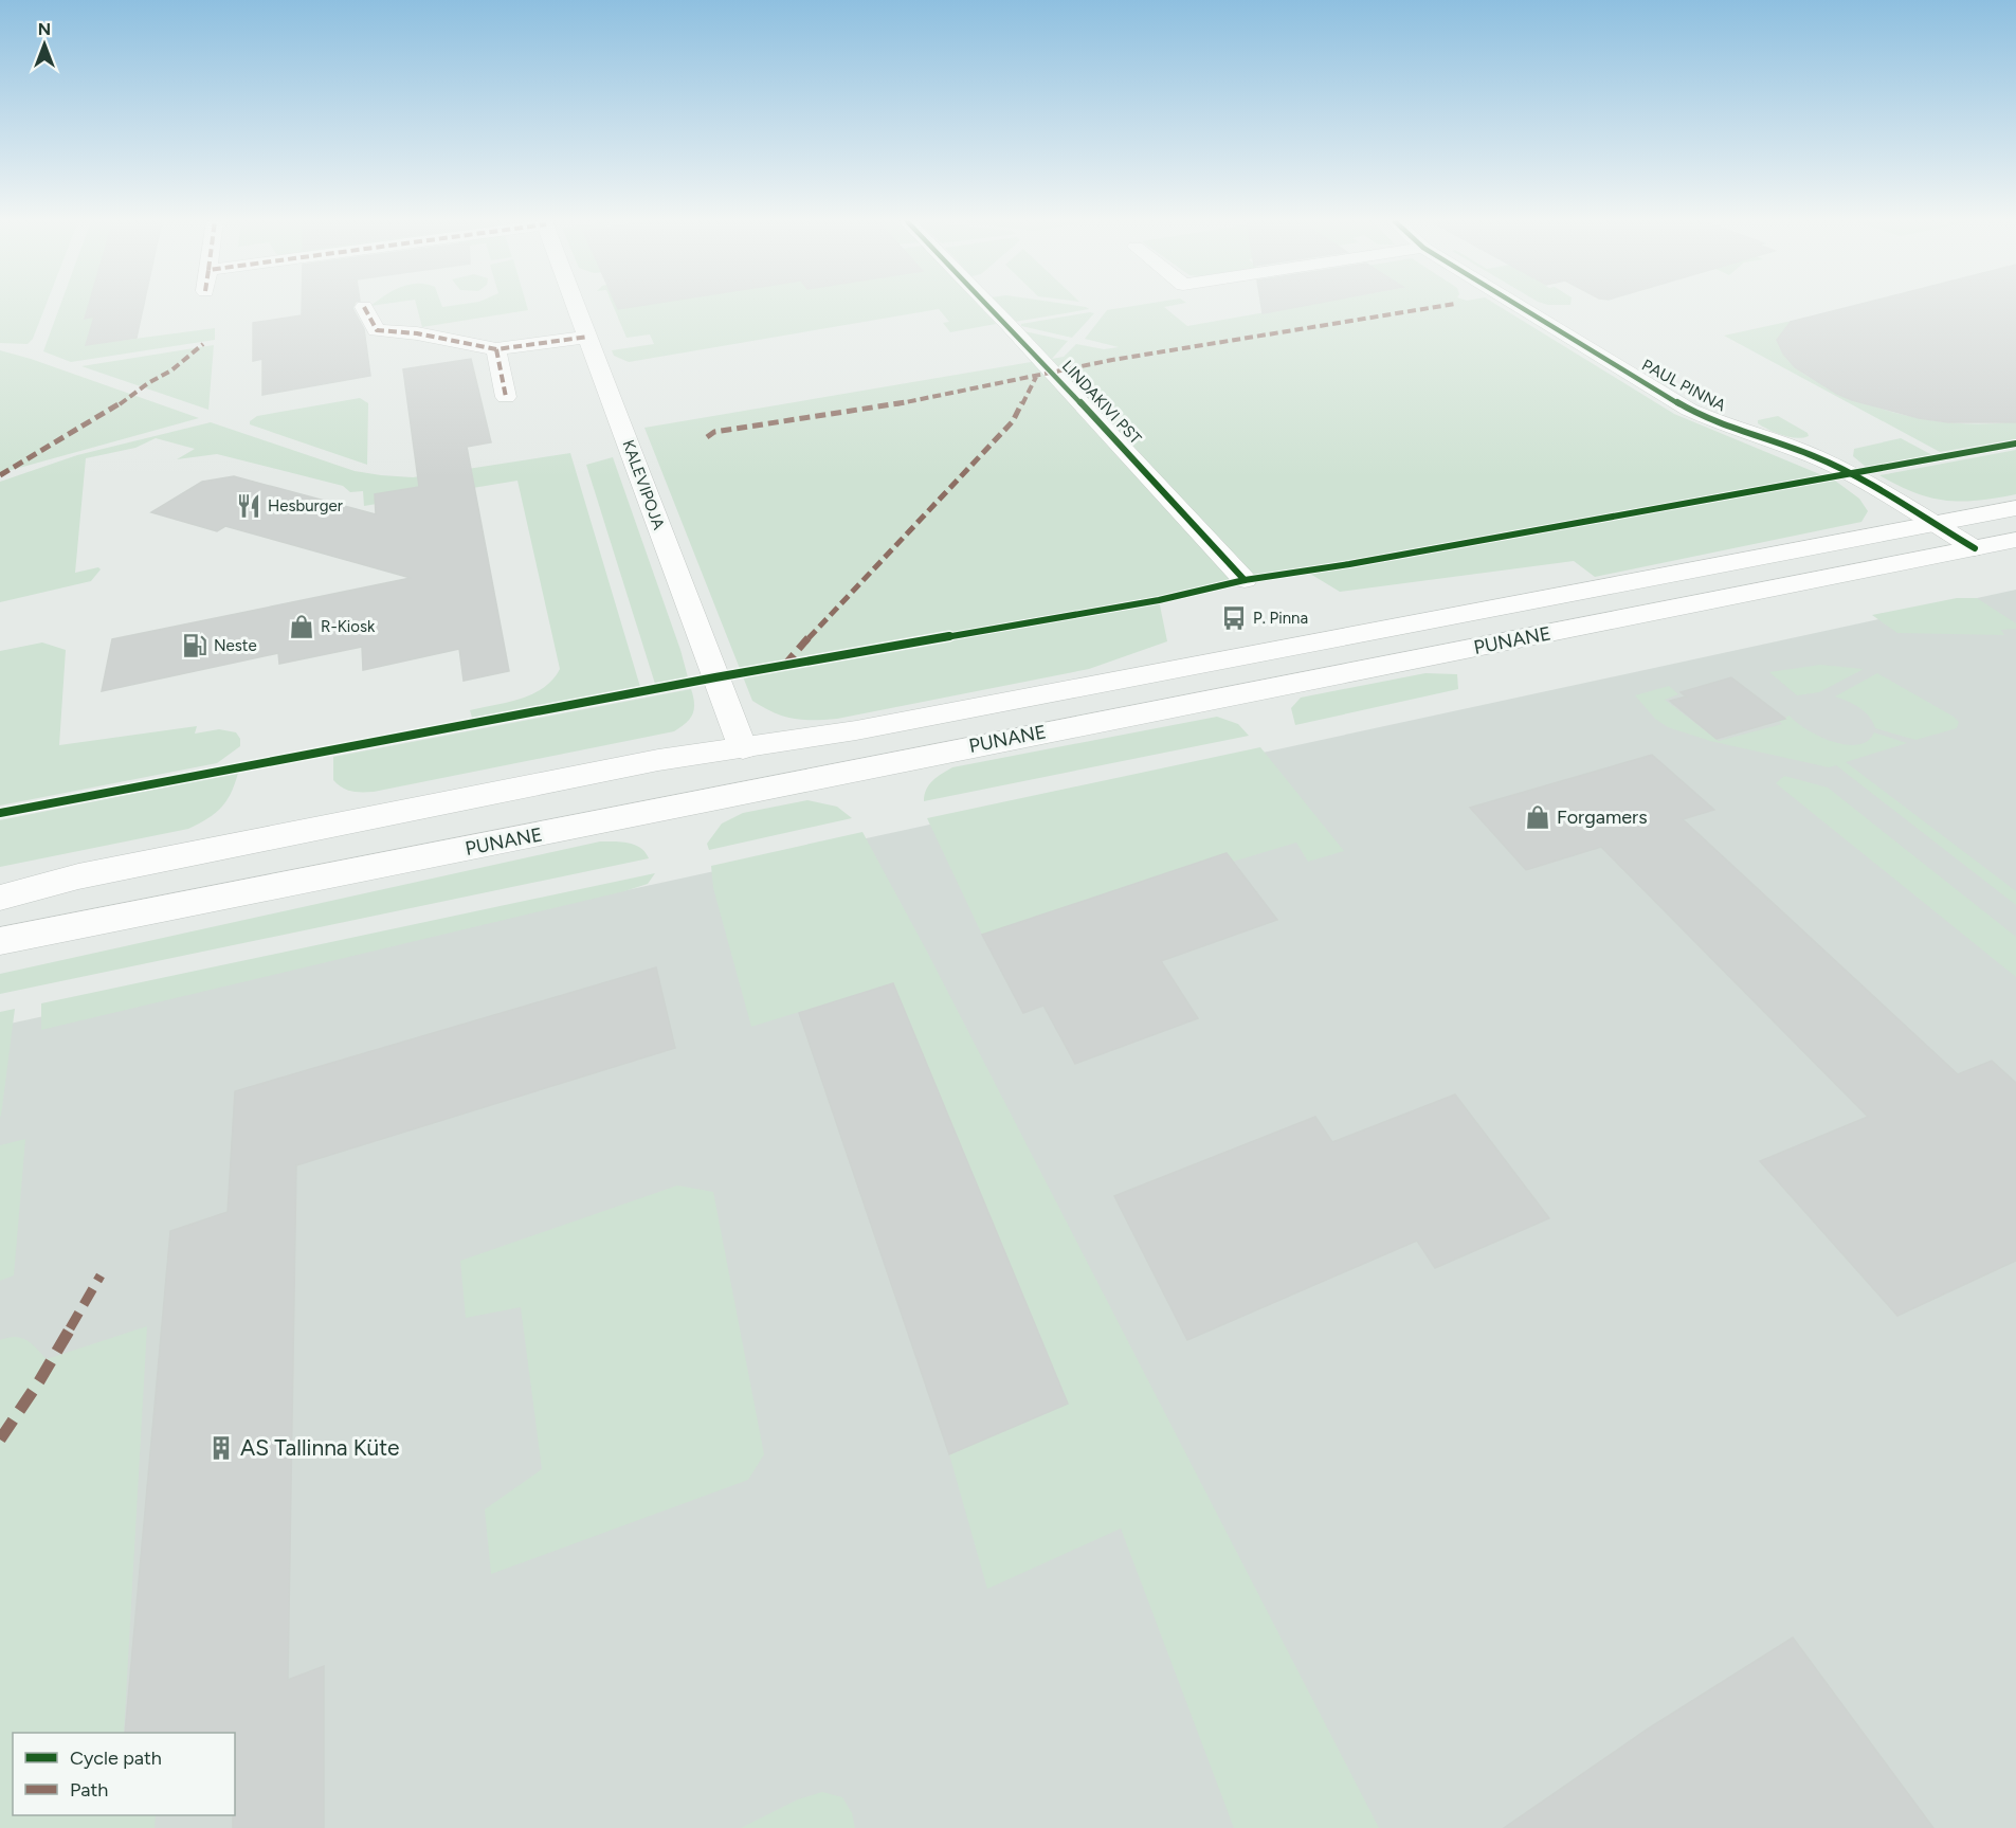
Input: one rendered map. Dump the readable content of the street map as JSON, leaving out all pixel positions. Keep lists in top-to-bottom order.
{
  "streets": {
    "street": [
      "PAUL PINNA",
      "LINDAKIVI PST",
      "KALEVIPOJA",
      "PUNANE"
    ]
  },
  "crossings": [
    ["PAUL PINNA", "PUNANE"],
    ["KALEVIPOJA", "PUNANE"]
  ],
  "places": {
    "restaurant": ["Hesburger"],
    "bus stop": ["P. Pinna"],
    "shop": ["R-Kiosk", "Forgamers"],
    "fuel station": ["Neste"],
    "building": ["AS Tallinna Küte"]
  },
  "legend": ["Cycle path", "Path"],
  "north": "top"
}
